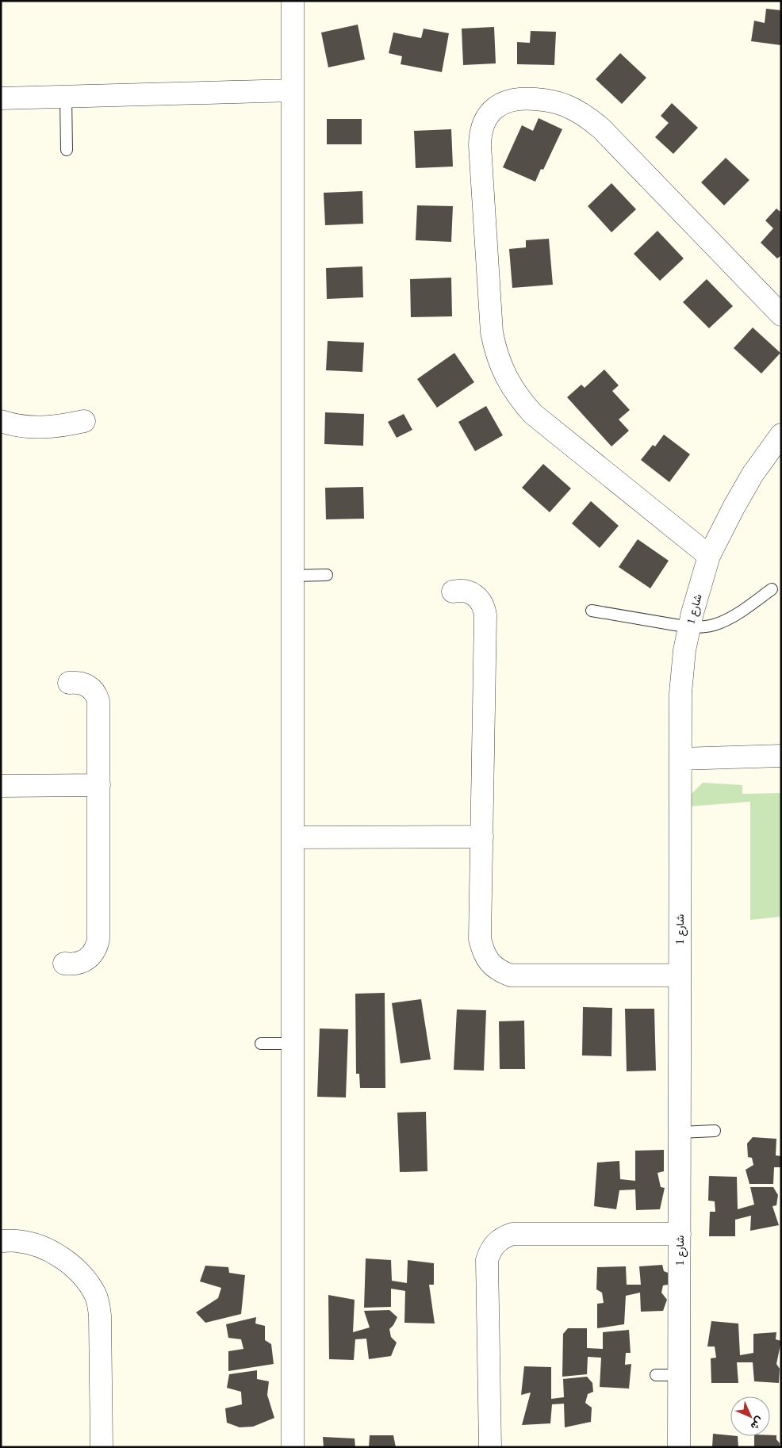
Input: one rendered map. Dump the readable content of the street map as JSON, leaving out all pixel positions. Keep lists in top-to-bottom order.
{
  "streets": {
    "street": ["شارع 1"]
  },
  "north": "bottom right"
}
